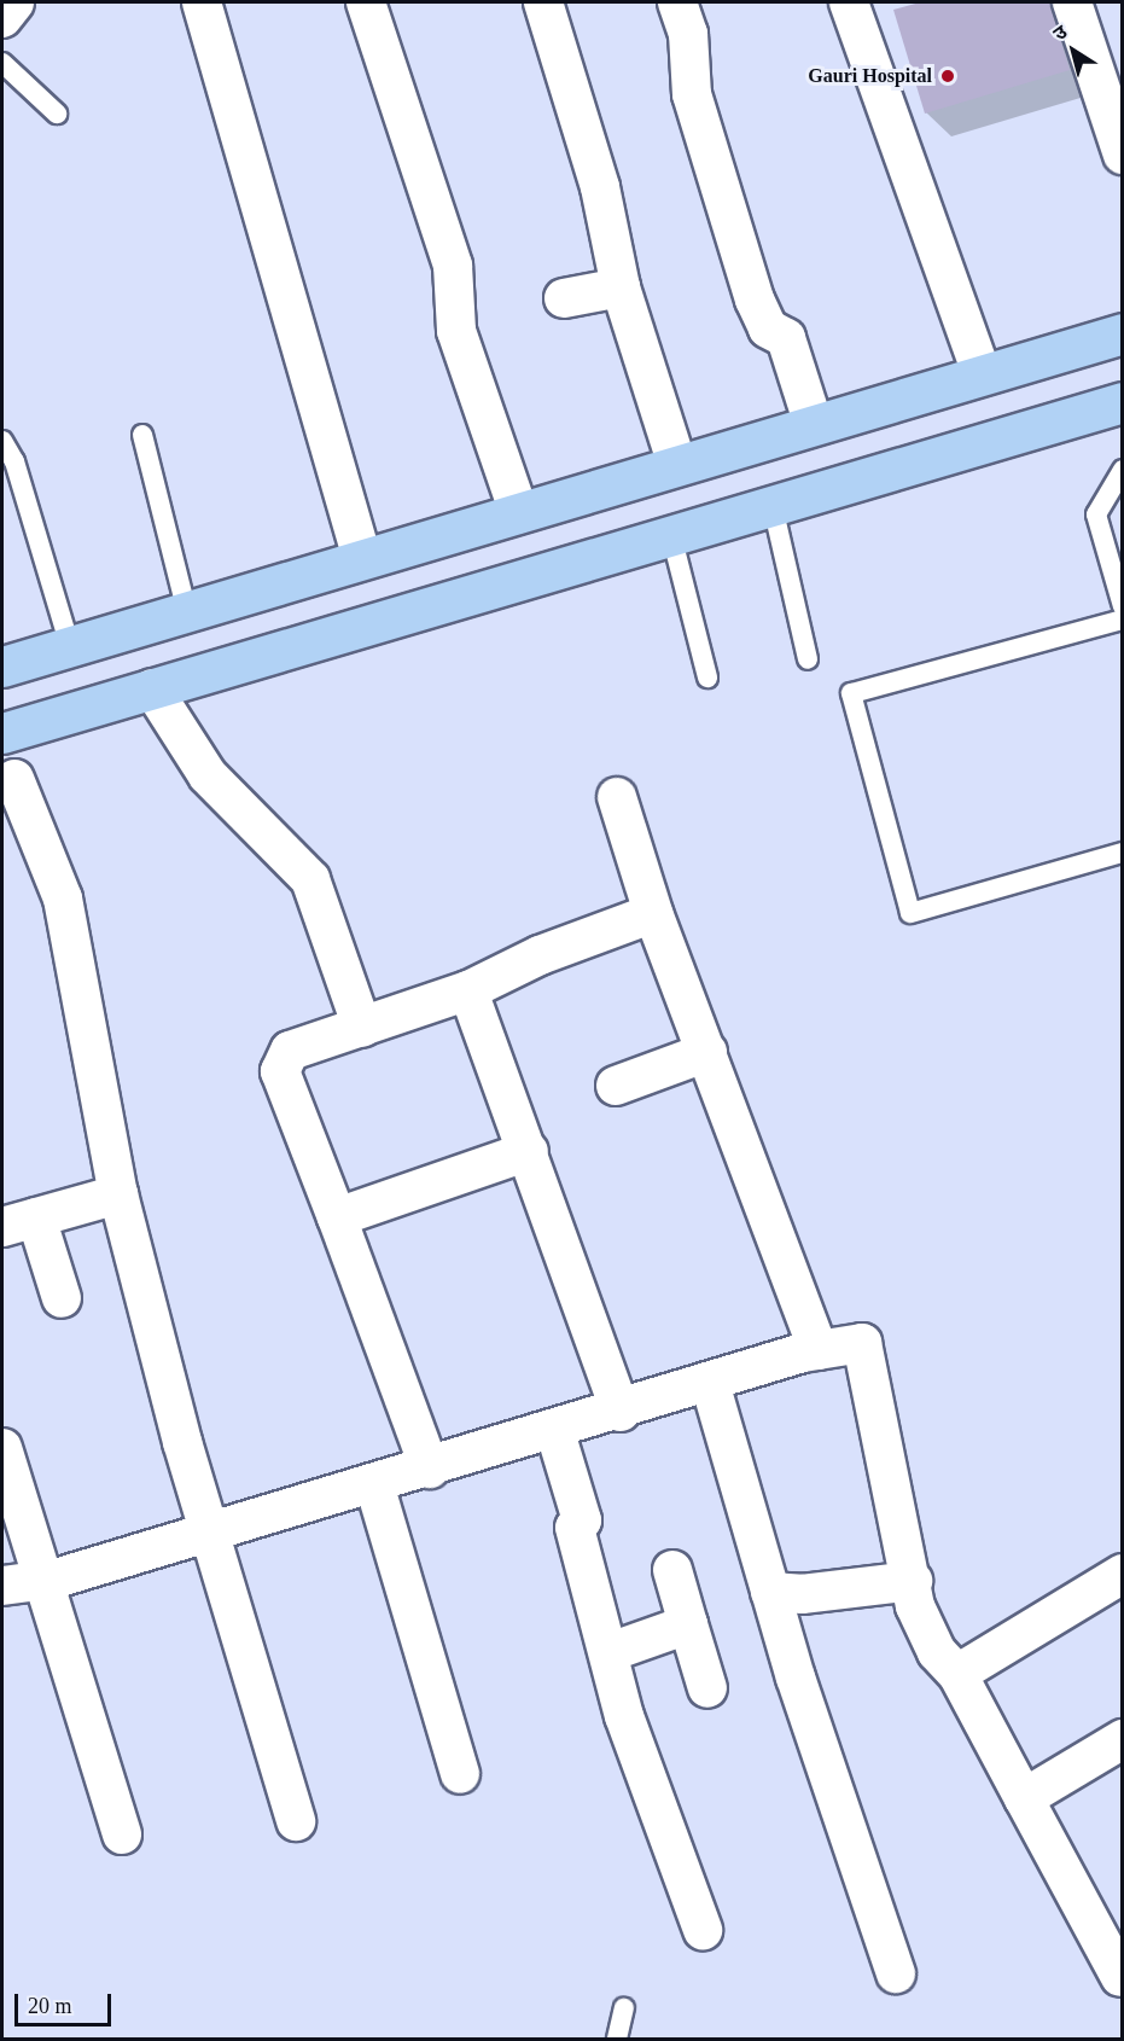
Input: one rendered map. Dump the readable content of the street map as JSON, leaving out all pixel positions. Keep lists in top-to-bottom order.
{
  "places": ["Gauri Hospital"],
  "scale_bar": "20 m",
  "north": "top left"
}
